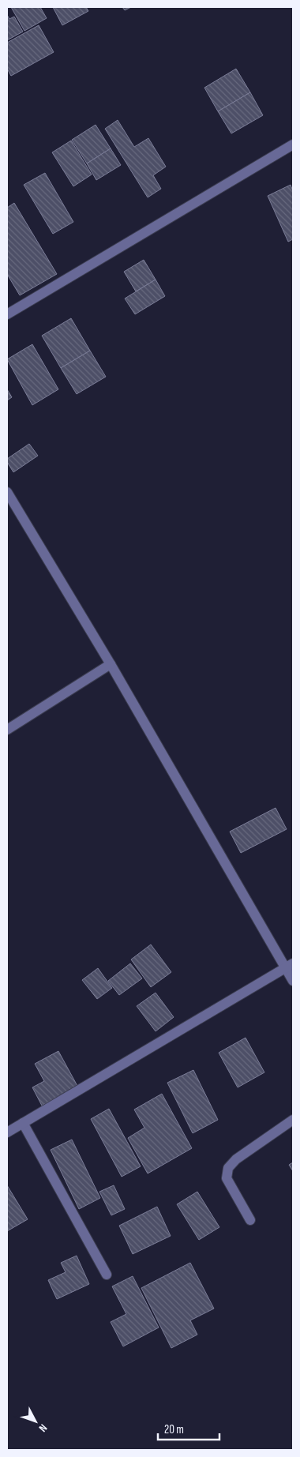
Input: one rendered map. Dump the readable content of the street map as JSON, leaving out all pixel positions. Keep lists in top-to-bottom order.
{
  "scale_bar": "20 m",
  "north": "bottom right"
}
